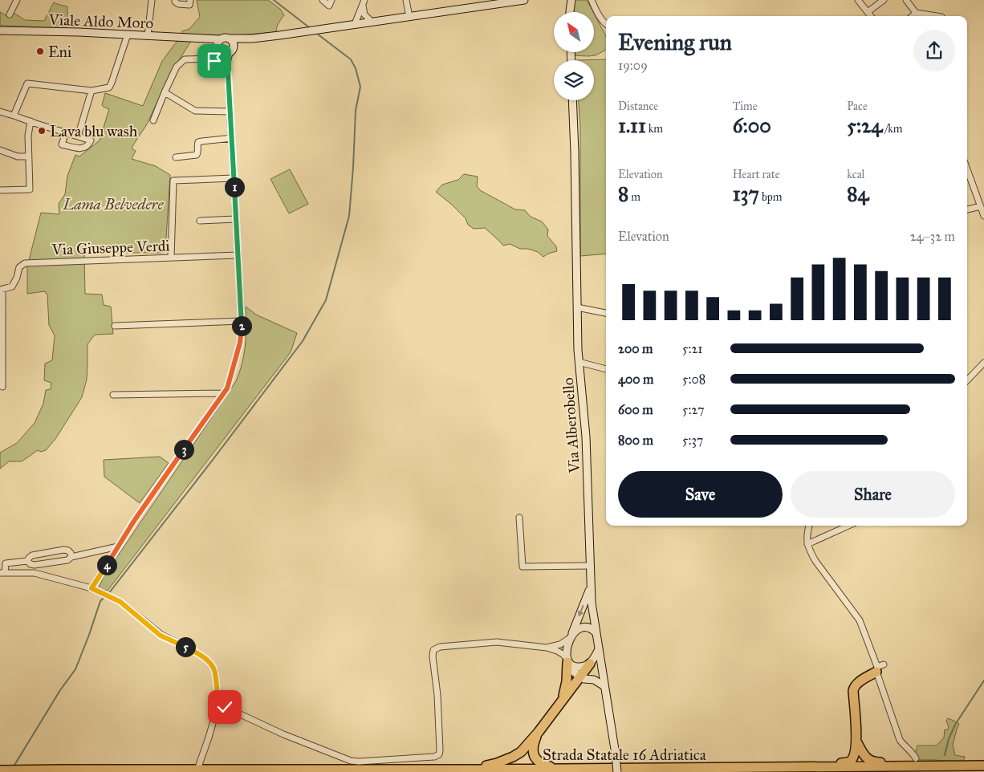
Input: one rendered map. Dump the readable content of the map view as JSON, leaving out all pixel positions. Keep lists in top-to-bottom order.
{
  "streets": {
    "highway": ["Strada Statale 16 Adriatica"],
    "main road": ["Viale Aldo Moro", "Via Alberobello"],
    "street": ["Via Giuseppe Verdi"]
  },
  "parks": ["Lama Belvedere"],
  "places": ["Eni", "Lava blu wash"],
  "north": "top left",
  "page": {
    "heading": ["Evening run", "19:09"],
    "stats": [
      ["Distance", "1.11 km"],
      ["Time", "6:00"],
      ["Pace", "5:24 /km"],
      ["Elevation", "8 m"],
      ["Heart rate", "137 bpm"],
      ["kcal", "84"]
    ],
    "pins": [
      "1",
      "2",
      "3",
      "4",
      "5"
    ],
    "chart": ["Elevation", "24–32 m"],
    "list": [
      {
        "name": "200 m",
        "note": "5:21"
      },
      {
        "name": "400 m",
        "note": "5:08"
      },
      {
        "name": "600 m",
        "note": "5:27"
      },
      {
        "name": "800 m",
        "note": "5:37"
      }
    ],
    "buttons": ["Save", "Share"]
  }
}
